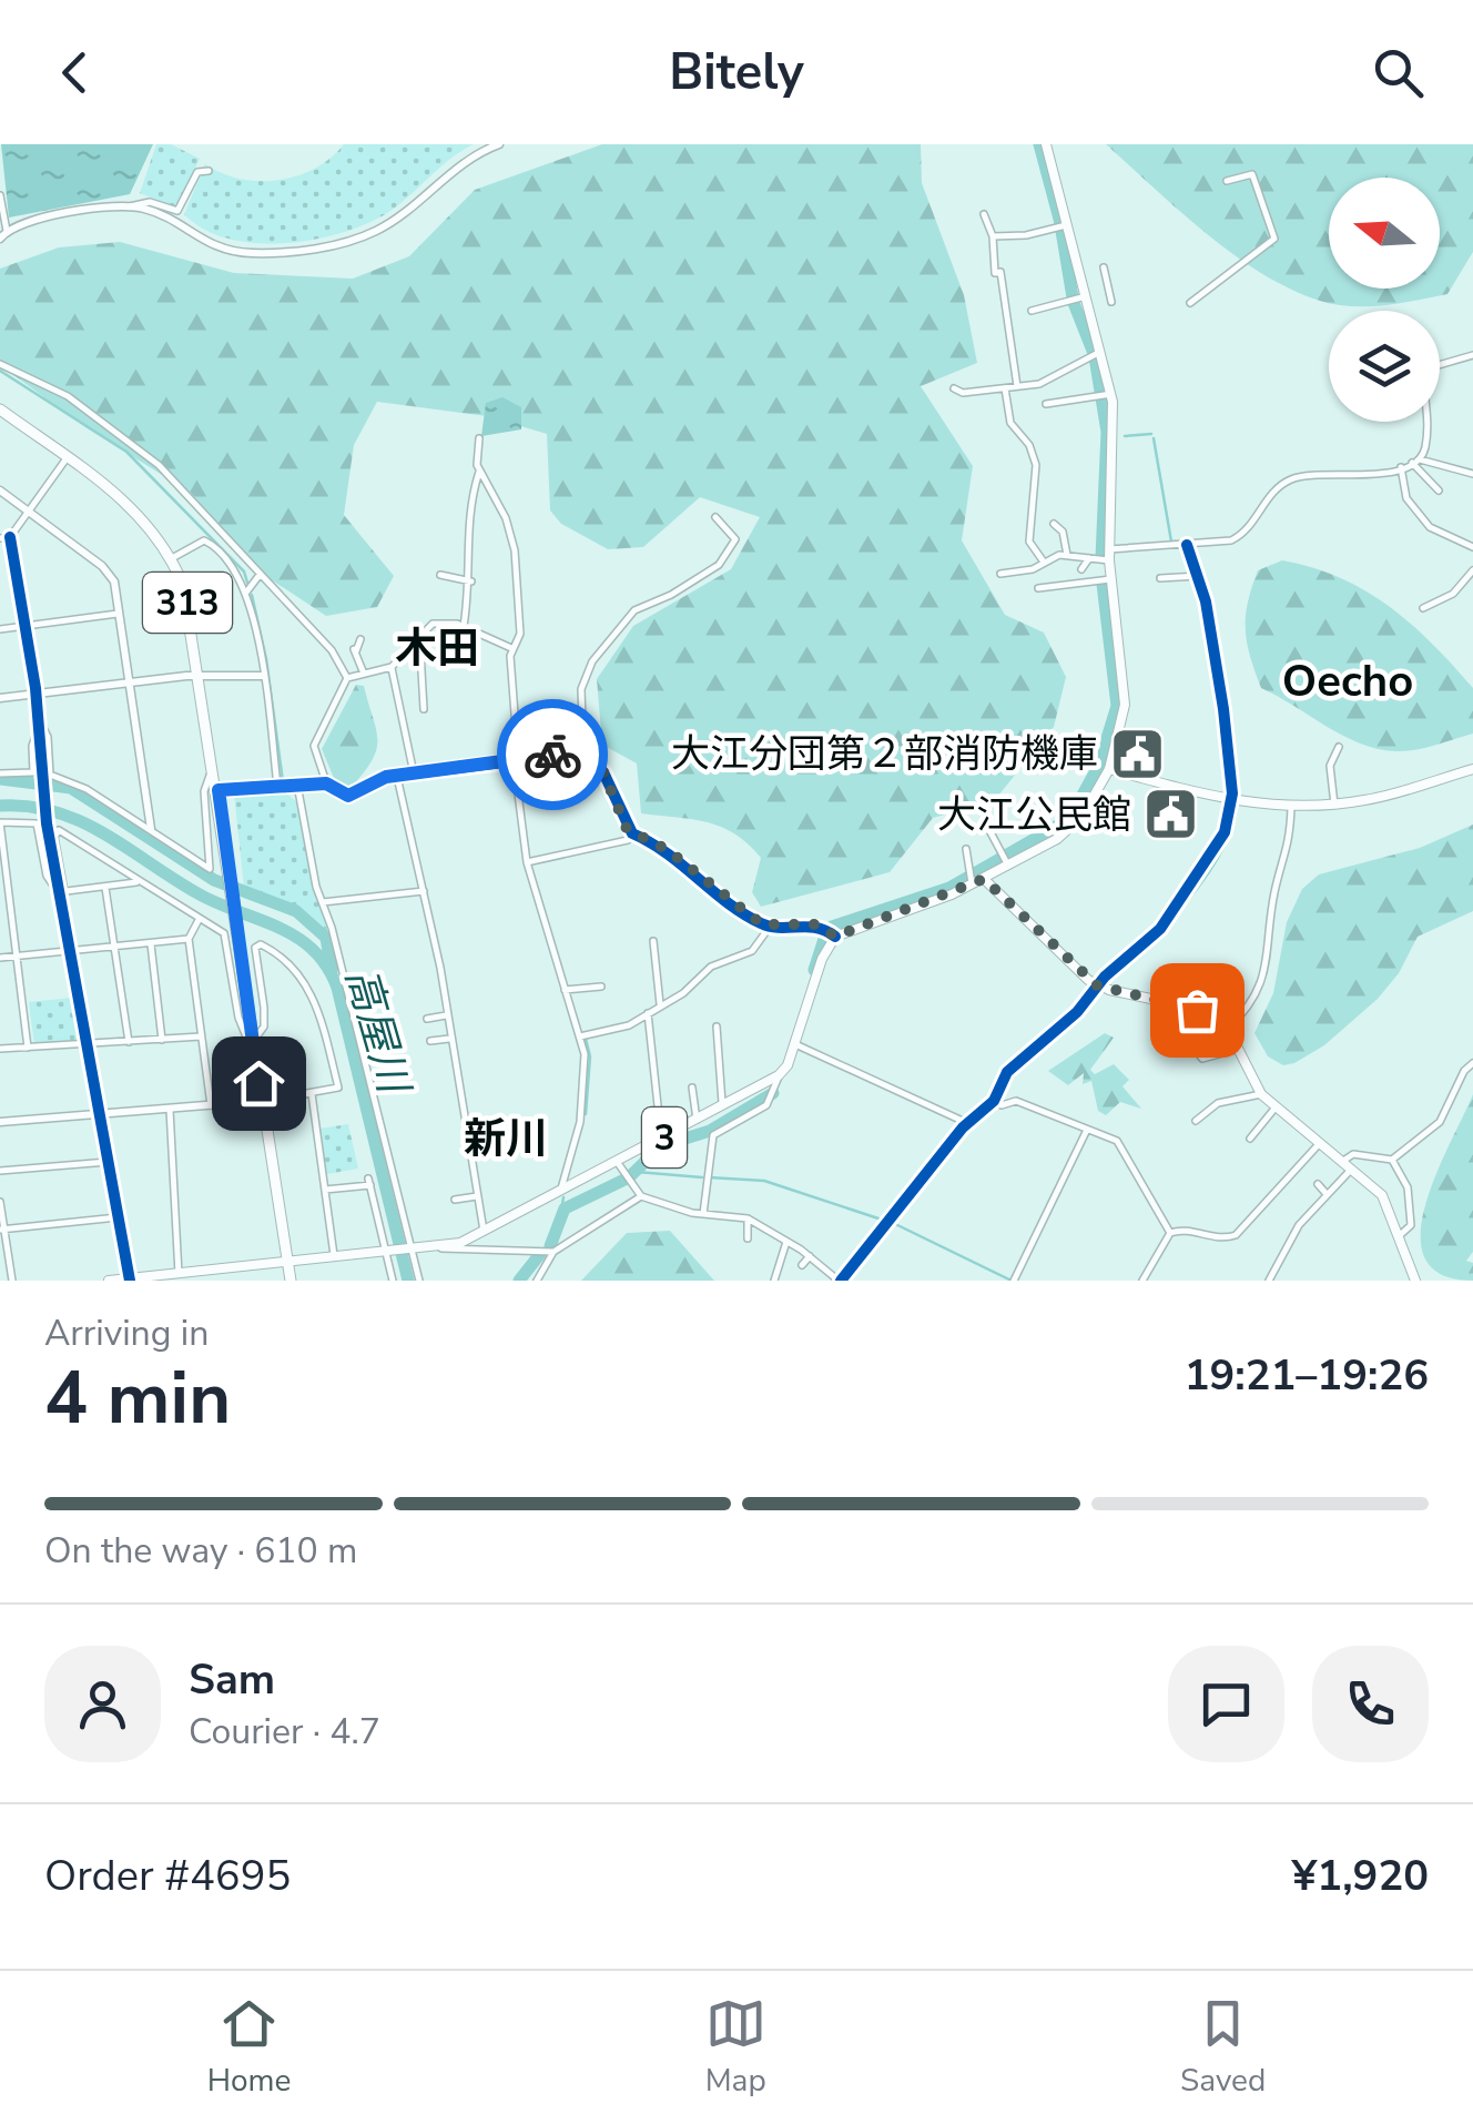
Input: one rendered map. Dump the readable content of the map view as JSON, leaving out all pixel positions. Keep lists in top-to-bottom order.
{
  "streets": {
    "highway": ["313"],
    "main road": ["3"]
  },
  "crossings": [
    ["313", "3"]
  ],
  "districts": ["木田", "Oecho", "新川"],
  "water": ["高屋川"],
  "places": {
    "public building": ["大江分団第２部消防機庫", "大江公民館"]
  },
  "north": "left",
  "page": {
    "header": "Bitely",
    "heading": ["4 min", "Arriving in", "19:21–19:26"],
    "panel": [
      "Sam",
      "Courier · 4.7",
      "Order #4695",
      "¥1,920"
    ],
    "bar": "On the way · 610 m",
    "tabs": ["Home", "Map", "Saved"]
  }
}
